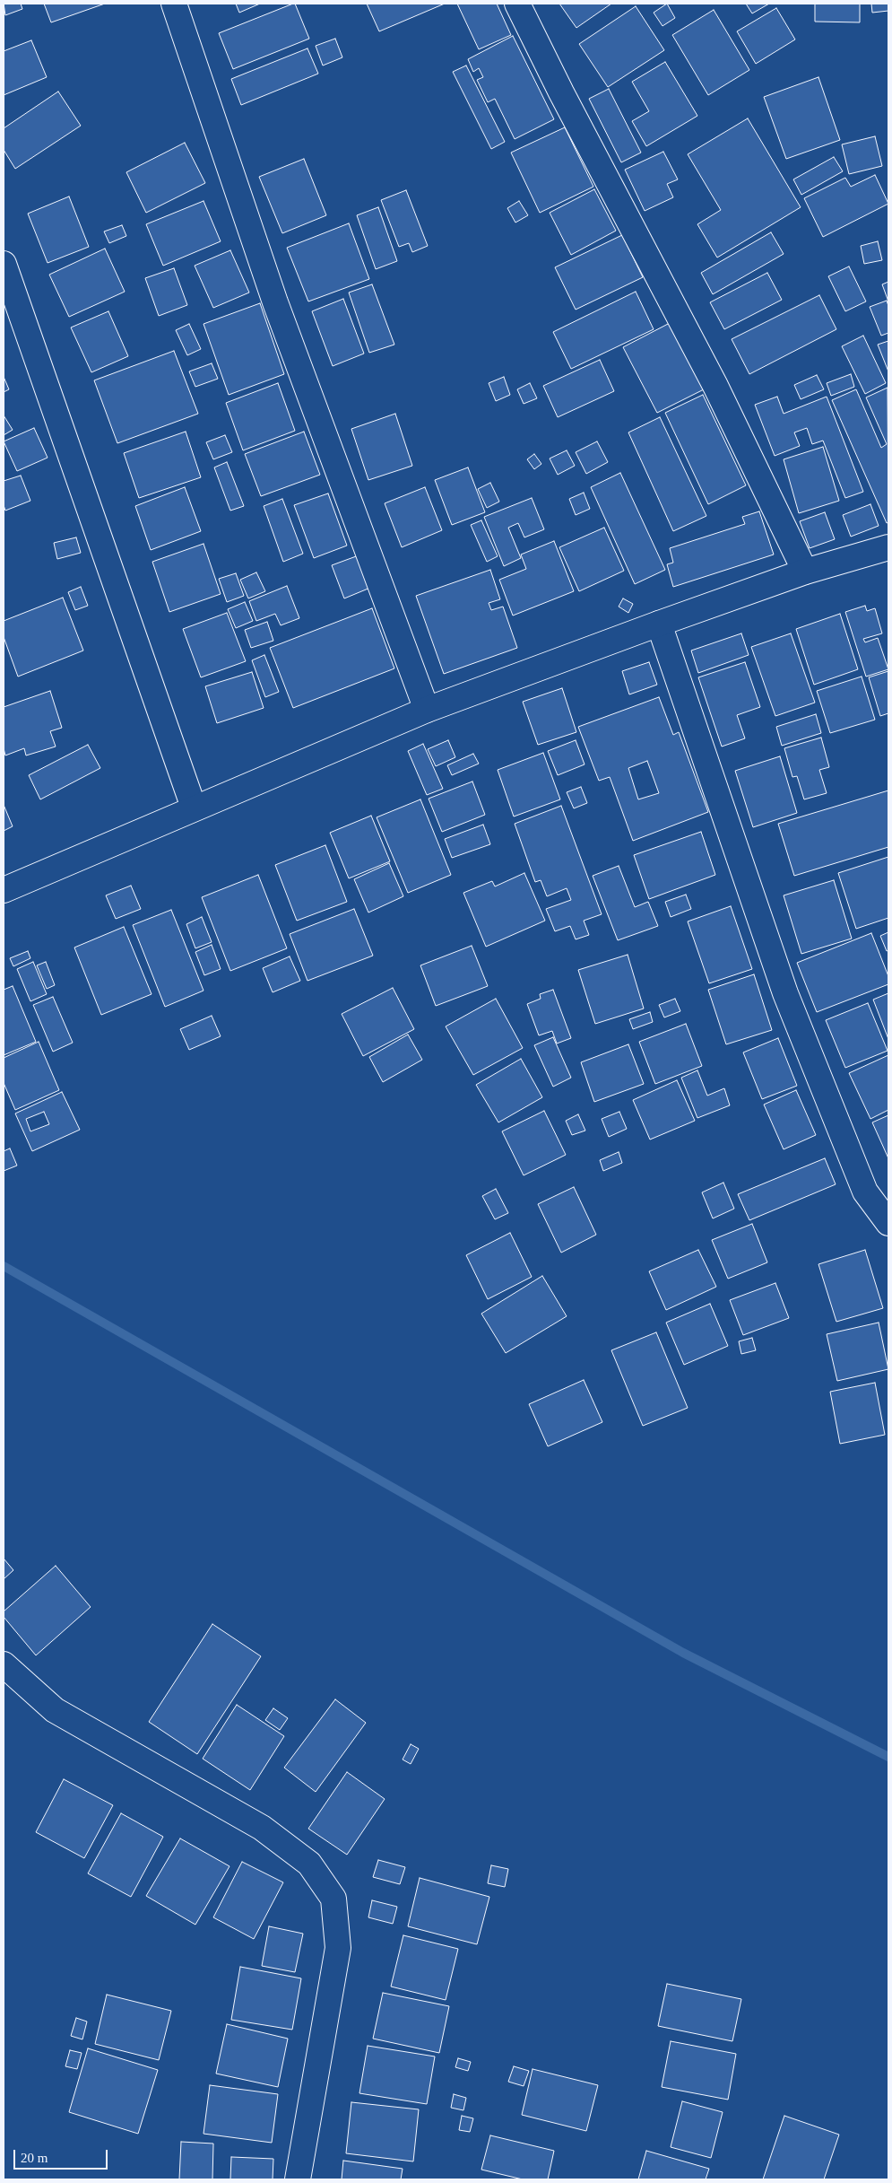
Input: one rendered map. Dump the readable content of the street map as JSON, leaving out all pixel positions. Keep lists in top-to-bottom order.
{
  "scale_bar": "20 m"
}
